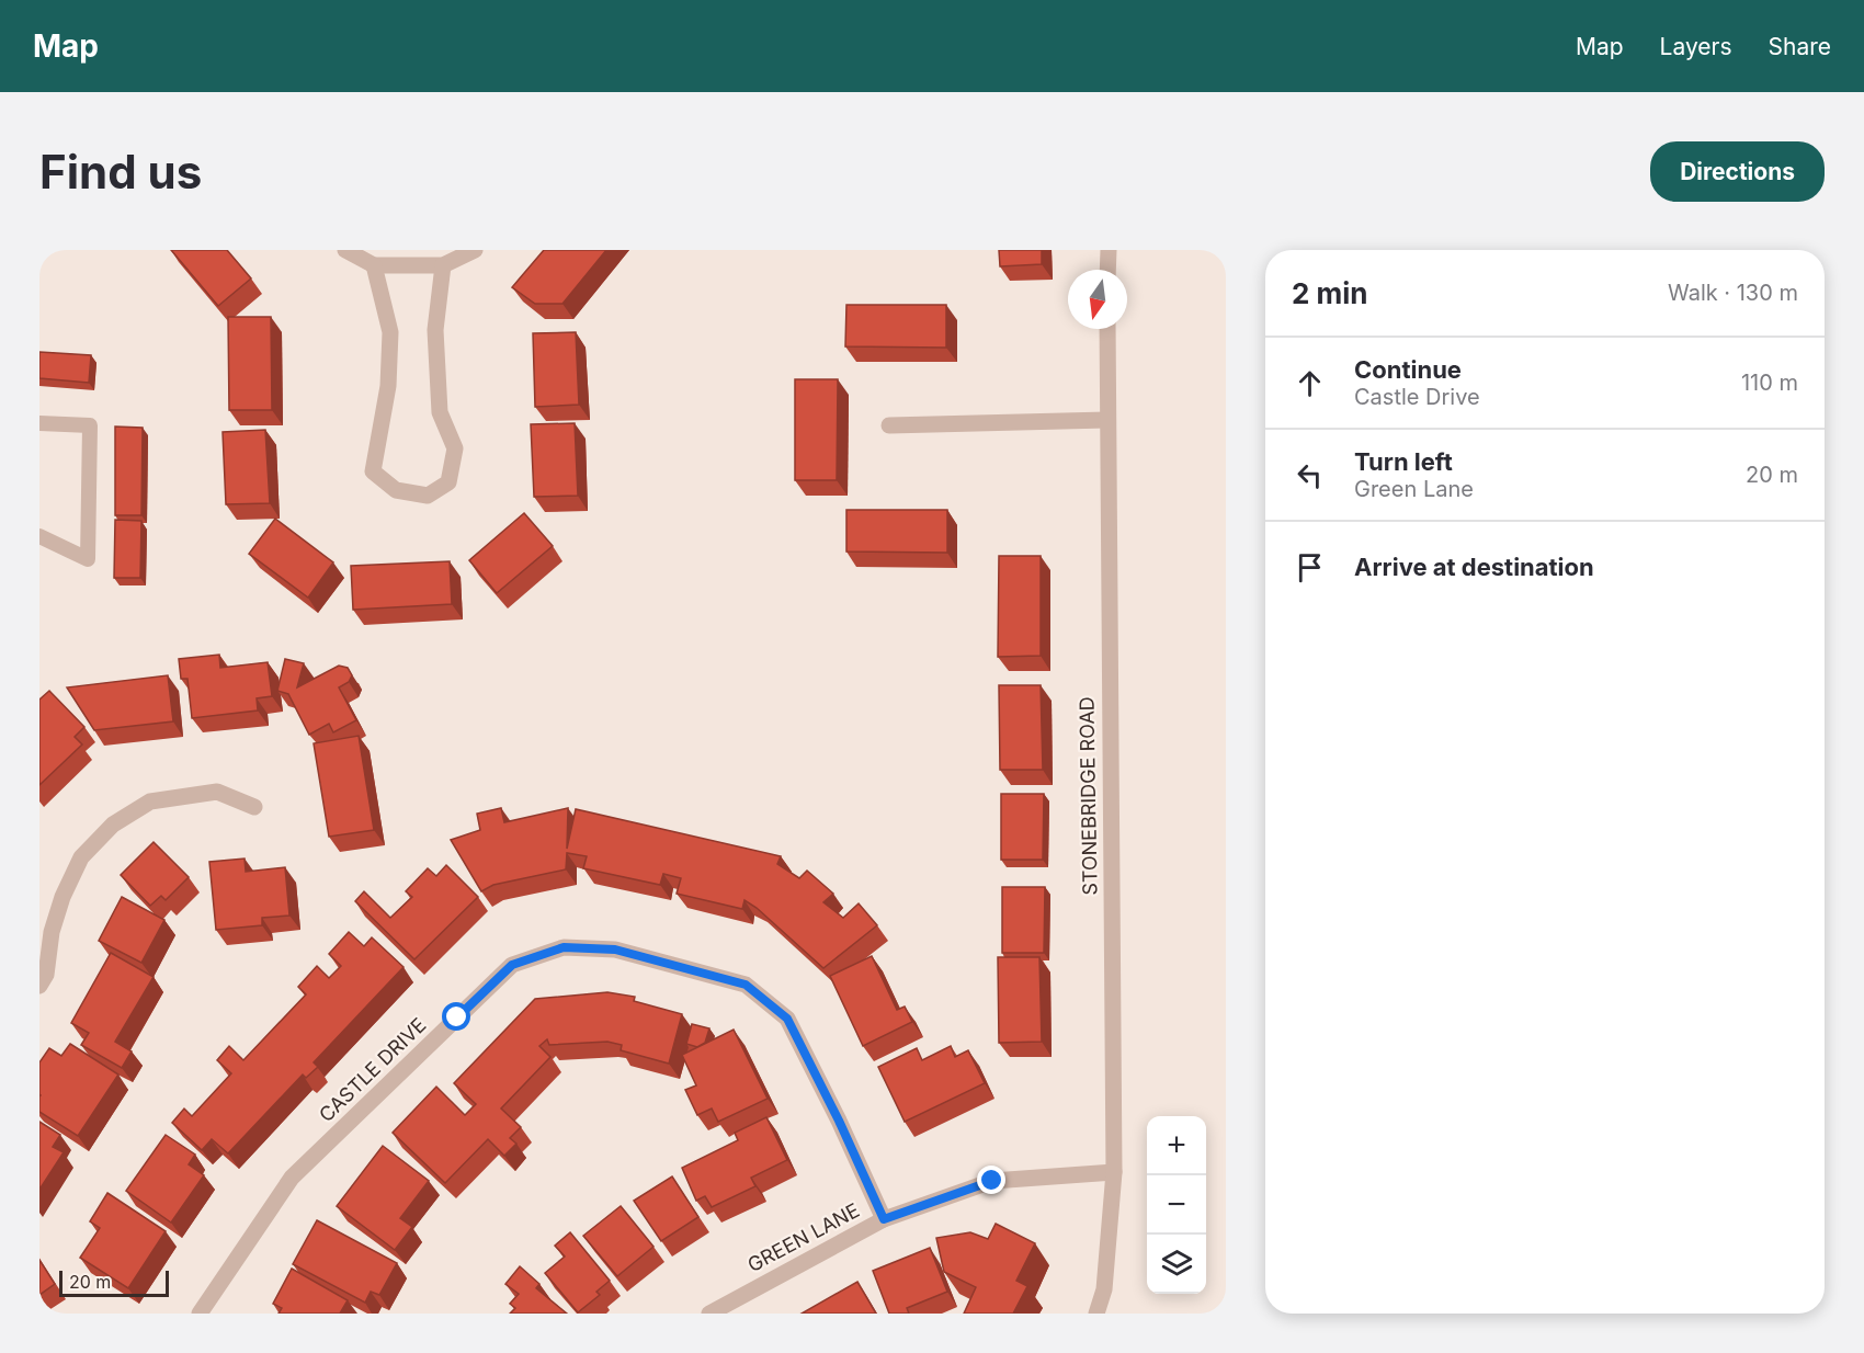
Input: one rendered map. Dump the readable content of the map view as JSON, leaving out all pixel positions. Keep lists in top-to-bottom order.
{
  "streets": {
    "street": ["STONEBRIDGE ROAD", "CASTLE DRIVE", "GREEN LANE"]
  },
  "crossings": [
    ["STONEBRIDGE ROAD", "GREEN LANE"],
    ["CASTLE DRIVE", "GREEN LANE"]
  ],
  "scale_bar": "20 m",
  "north": "bottom",
  "page": {
    "header": "Map",
    "nav": ["Map", "Layers", "Share"],
    "buttons": "Directions",
    "title": "Find us",
    "heading": ["2 min", "Walk · 130 m"],
    "list": [
      ["Continue", "Castle Drive", "110 m"],
      ["Turn left", "Green Lane", "20 m"],
      "Arrive at destination"
    ],
    "map_buttons": ["+", "−"],
    "scale": "20 m"
  }
}
